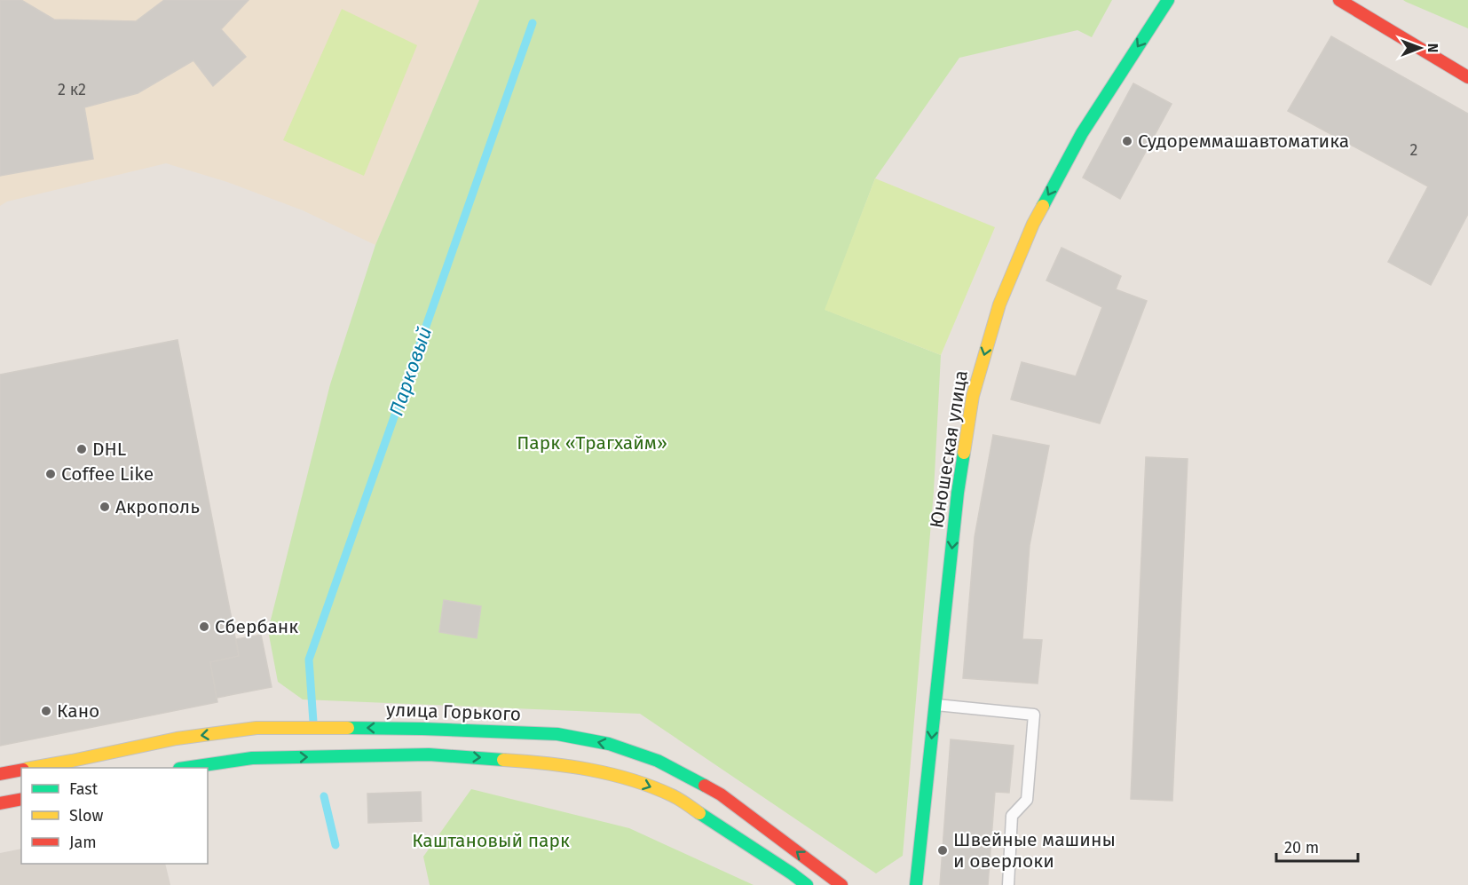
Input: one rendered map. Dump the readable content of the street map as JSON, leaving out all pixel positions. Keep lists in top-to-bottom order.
{
  "streets": {
    "main road": ["Юношеская улица", "улица Горького"]
  },
  "one_way": ["Юношеская улица"],
  "water": ["Парковый"],
  "parks": ["Парк «Трагхайм»", "Каштановый парк"],
  "places": [
    "Судореммашавтоматика",
    "DHL",
    "Coffee Like",
    "Акрополь",
    "Сбербанк",
    "Кано",
    "Швейные машины и оверлоки"
  ],
  "house_numbers": ["2 к2", "2"],
  "legend": ["Fast", "Slow", "Jam"],
  "scale_bar": "20 m",
  "north": "right"
}
